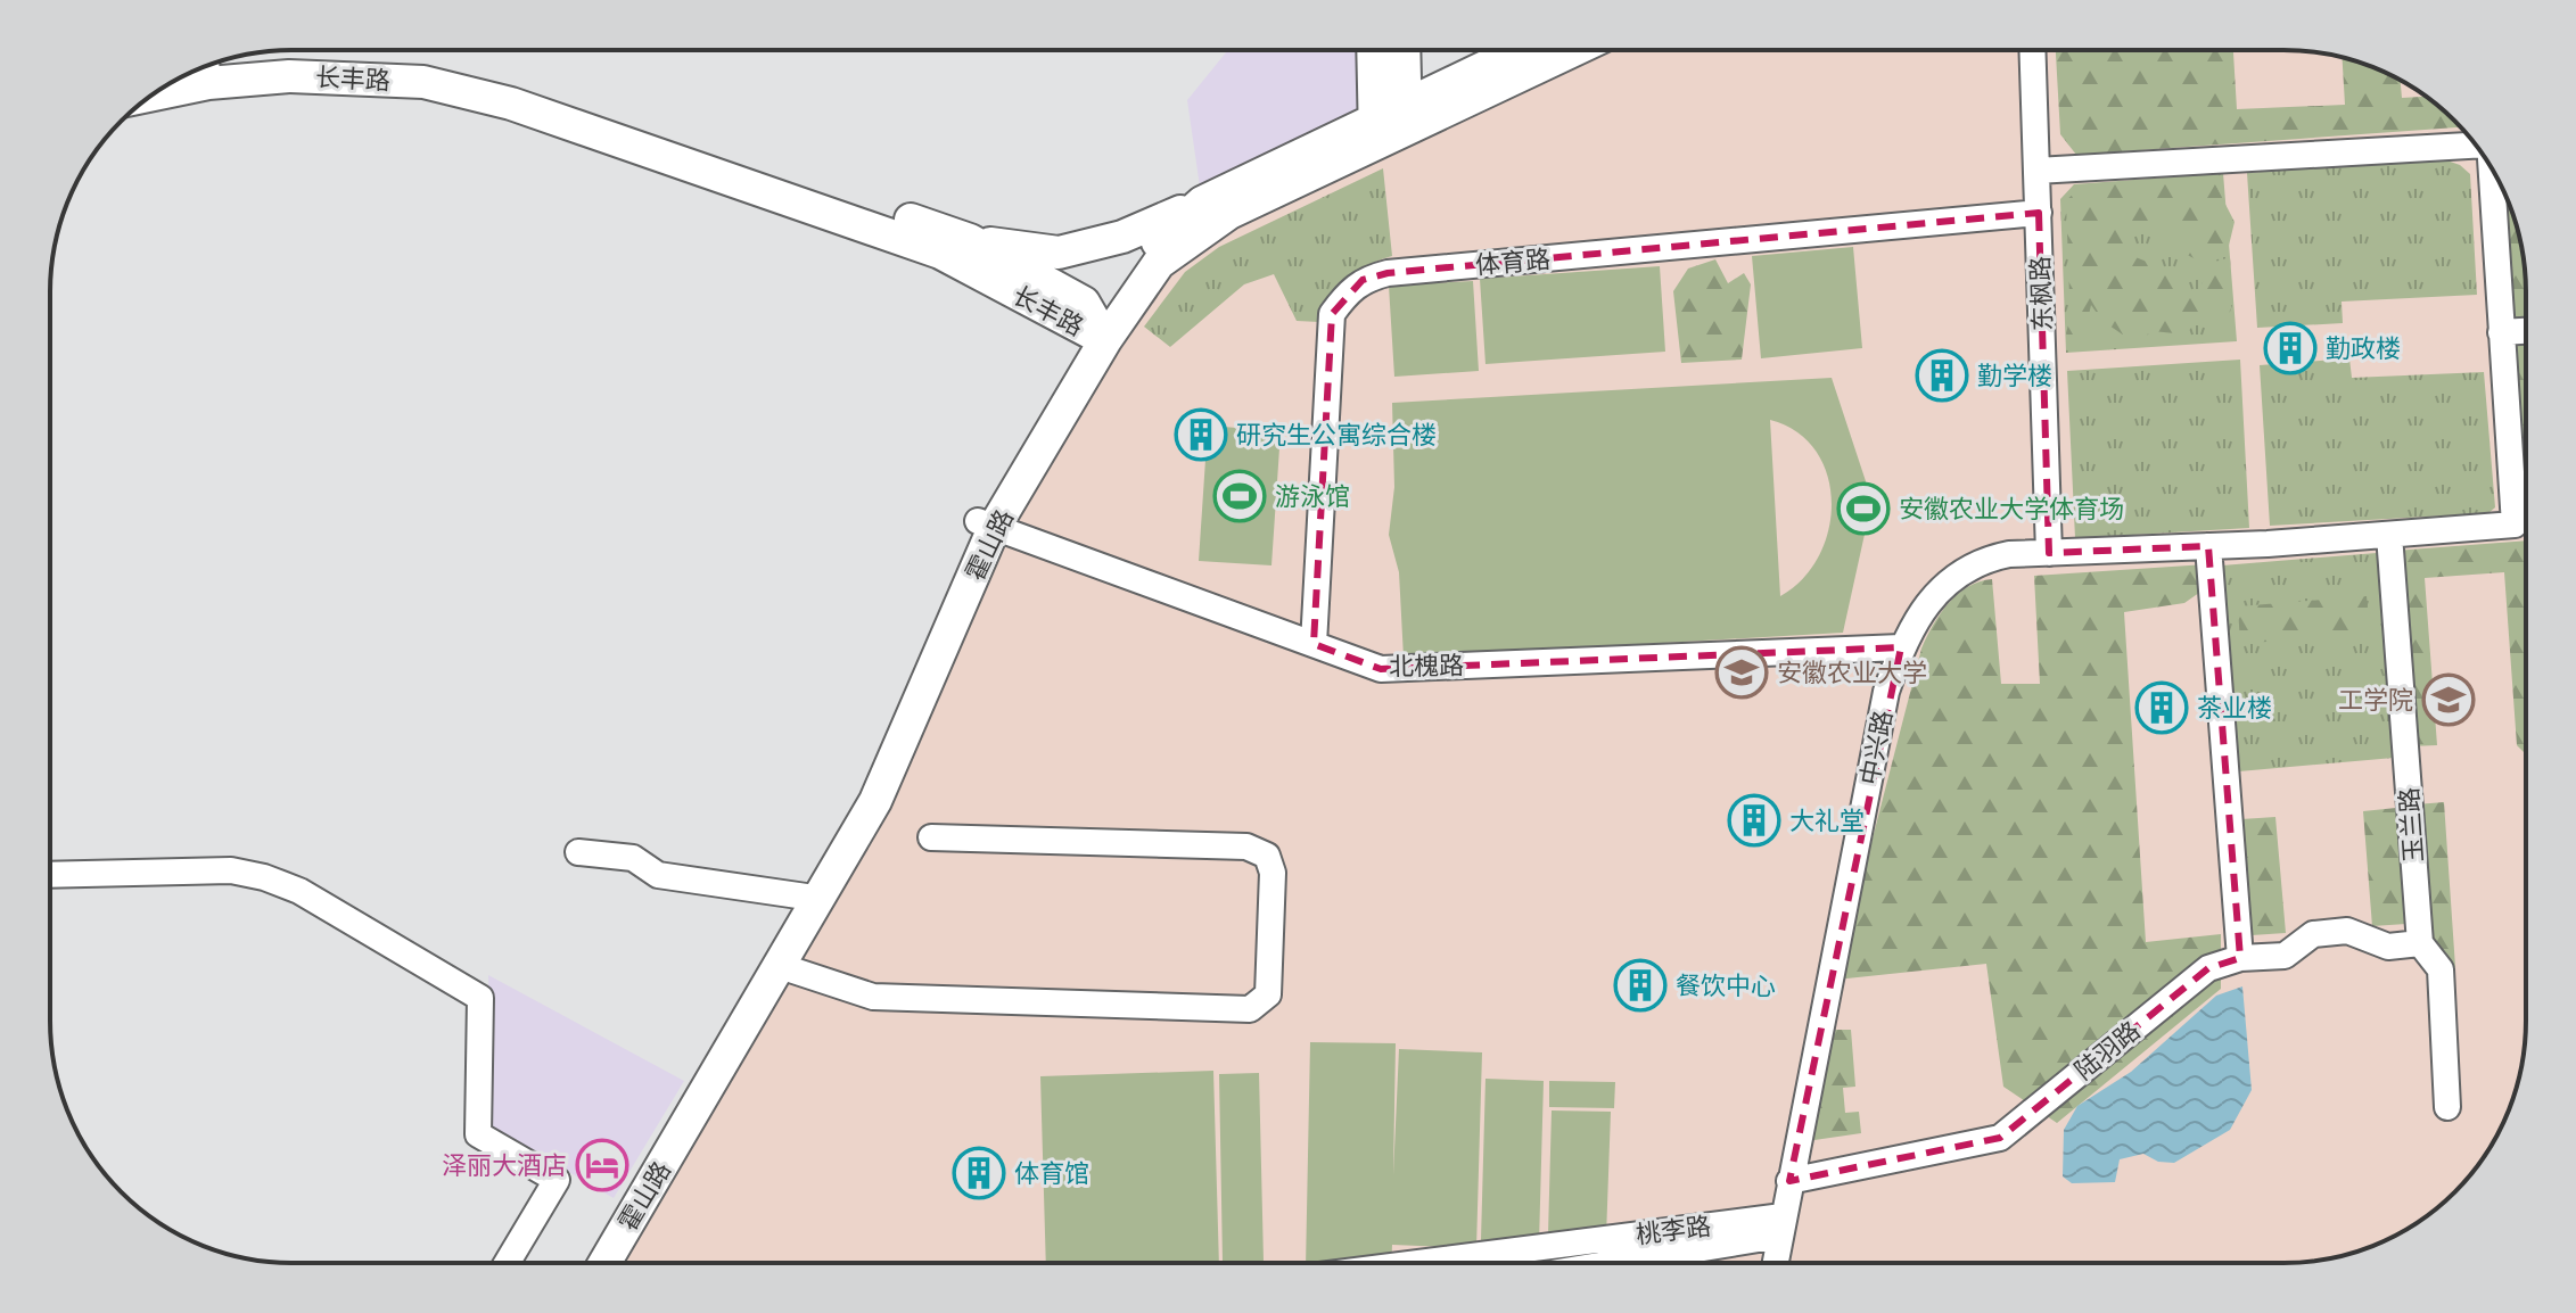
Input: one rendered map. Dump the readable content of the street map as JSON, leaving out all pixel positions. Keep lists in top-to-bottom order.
{
  "streets": {
    "main road": ["长丰路", "霍山路"],
    "street": [
      "体育路",
      "东枫路",
      "北槐路",
      "中兴路",
      "玉兰路",
      "陆羽路",
      "桃李路"
    ]
  },
  "crossings": [
    ["长丰路", "霍山路"],
    ["体育路", "东枫路"],
    ["体育路", "北槐路"],
    ["东枫路", "中兴路"],
    ["霍山路", "北槐路"],
    ["北槐路", "中兴路"],
    ["中兴路", "玉兰路"],
    ["中兴路", "陆羽路"],
    ["中兴路", "桃李路"],
    ["玉兰路", "陆羽路"]
  ],
  "places": {
    "building": [
      "勤政楼",
      "勤学楼",
      "研究生公寓综合楼",
      "茶业楼",
      "大礼堂",
      "餐饮中心",
      "体育馆"
    ],
    "sports": ["游泳馆", "安徽农业大学体育场"],
    "school or university": ["安徽农业大学", "工学院"],
    "hotel": ["泽丽大酒店"]
  }
}
